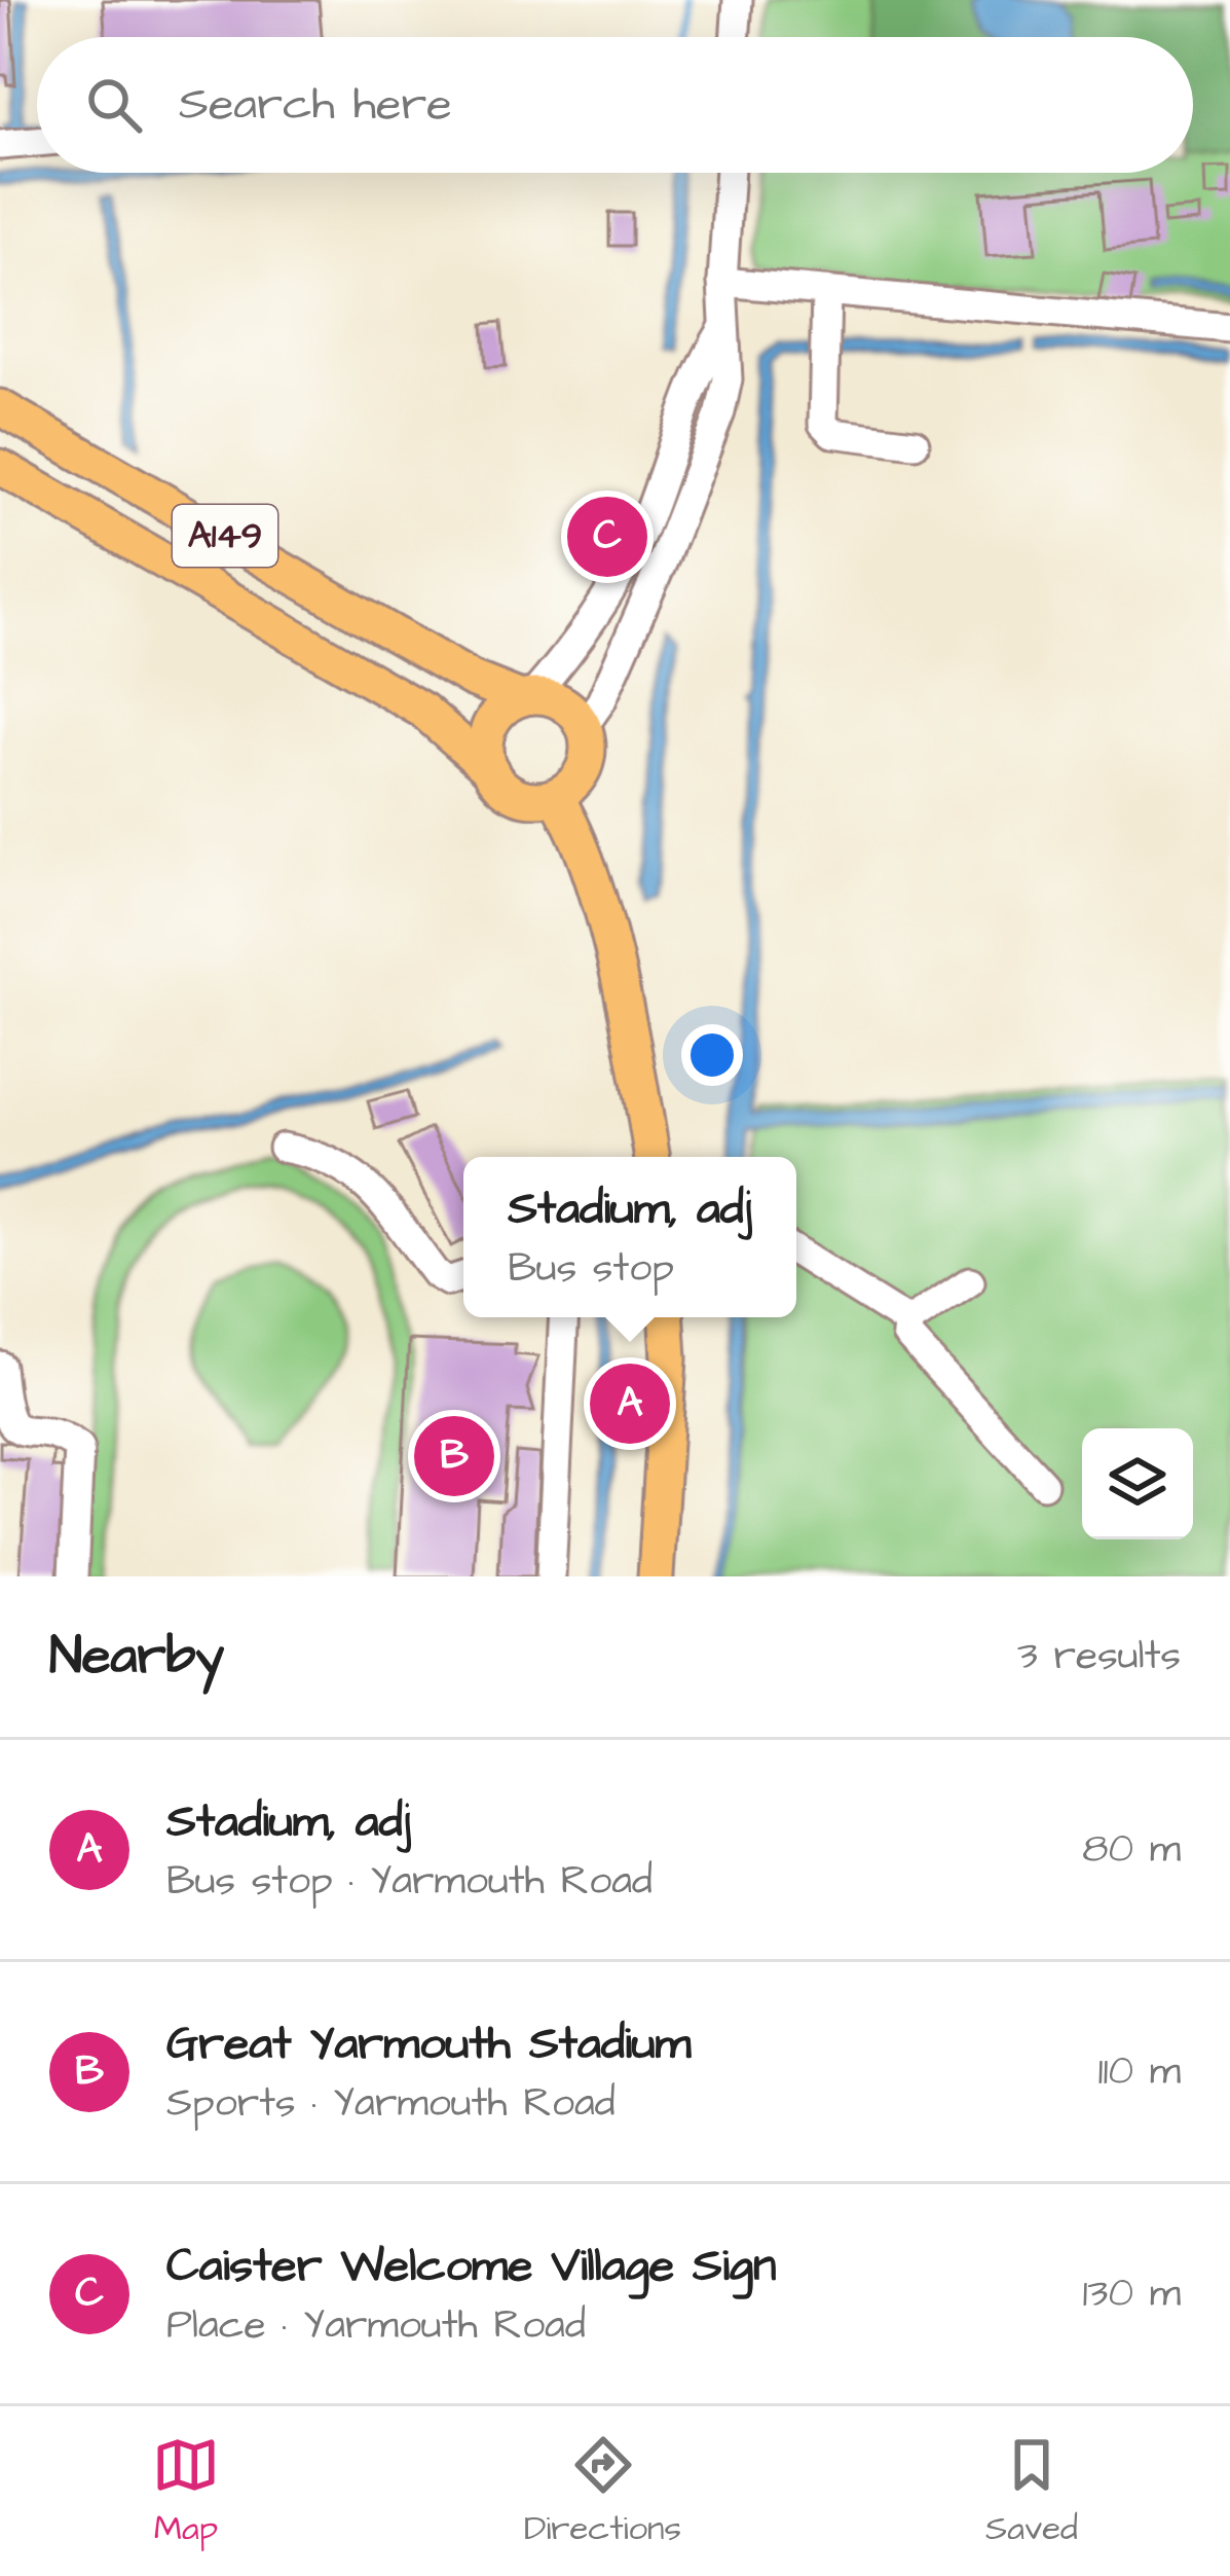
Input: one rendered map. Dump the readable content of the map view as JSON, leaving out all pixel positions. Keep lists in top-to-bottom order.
{
  "streets": {
    "main road": ["A149"]
  },
  "page": {
    "search": "Search here",
    "pins": ["C", "A", "B"],
    "popup": ["Stadium, adj", "Bus stop"],
    "heading": ["Nearby", "3 results"],
    "list": [
      {
        "mark": "A",
        "name": "Stadium, adj",
        "note": "Bus stop · Yarmouth Road",
        "value": "80 m"
      },
      {
        "mark": "B",
        "name": "Great Yarmouth Stadium",
        "note": "Sports · Yarmouth Road",
        "value": "110 m"
      },
      {
        "mark": "C",
        "name": "Caister Welcome Village Sign",
        "note": "Place · Yarmouth Road",
        "value": "130 m"
      }
    ],
    "nav": ["Map", "Directions", "Saved"]
  }
}
